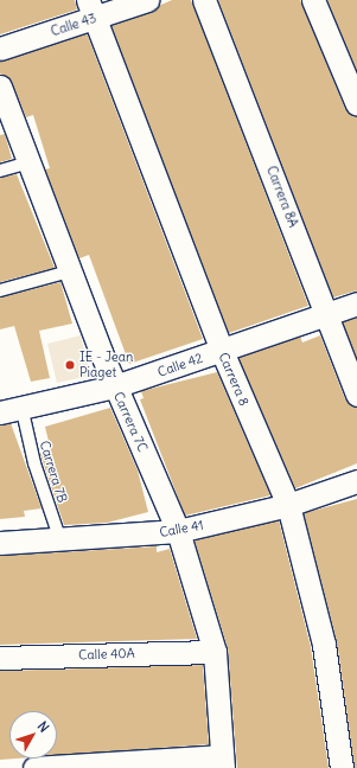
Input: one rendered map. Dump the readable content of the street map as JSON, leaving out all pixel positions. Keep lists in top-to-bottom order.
{
  "streets": {
    "street": [
      "Calle 43",
      "Carrera 8A",
      "Calle 42",
      "Carrera 8",
      "Carrera 7C",
      "Calle 41",
      "Calle 40A"
    ],
    "lane": ["Carrera 7B"]
  },
  "crossings": [
    ["Calle 43", "Carrera 8"],
    ["Carrera 8A", "Calle 42"],
    ["Calle 42", "Carrera 8"],
    ["Calle 42", "Carrera 7C"],
    ["Calle 42", "Carrera 7B"],
    ["Carrera 8", "Calle 41"],
    ["Carrera 7C", "Calle 41"],
    ["Carrera 7C", "Calle 40A"],
    ["Carrera 7B", "Calle 41"]
  ],
  "places": ["IE - Jean Piaget"],
  "north": "top right"
}
